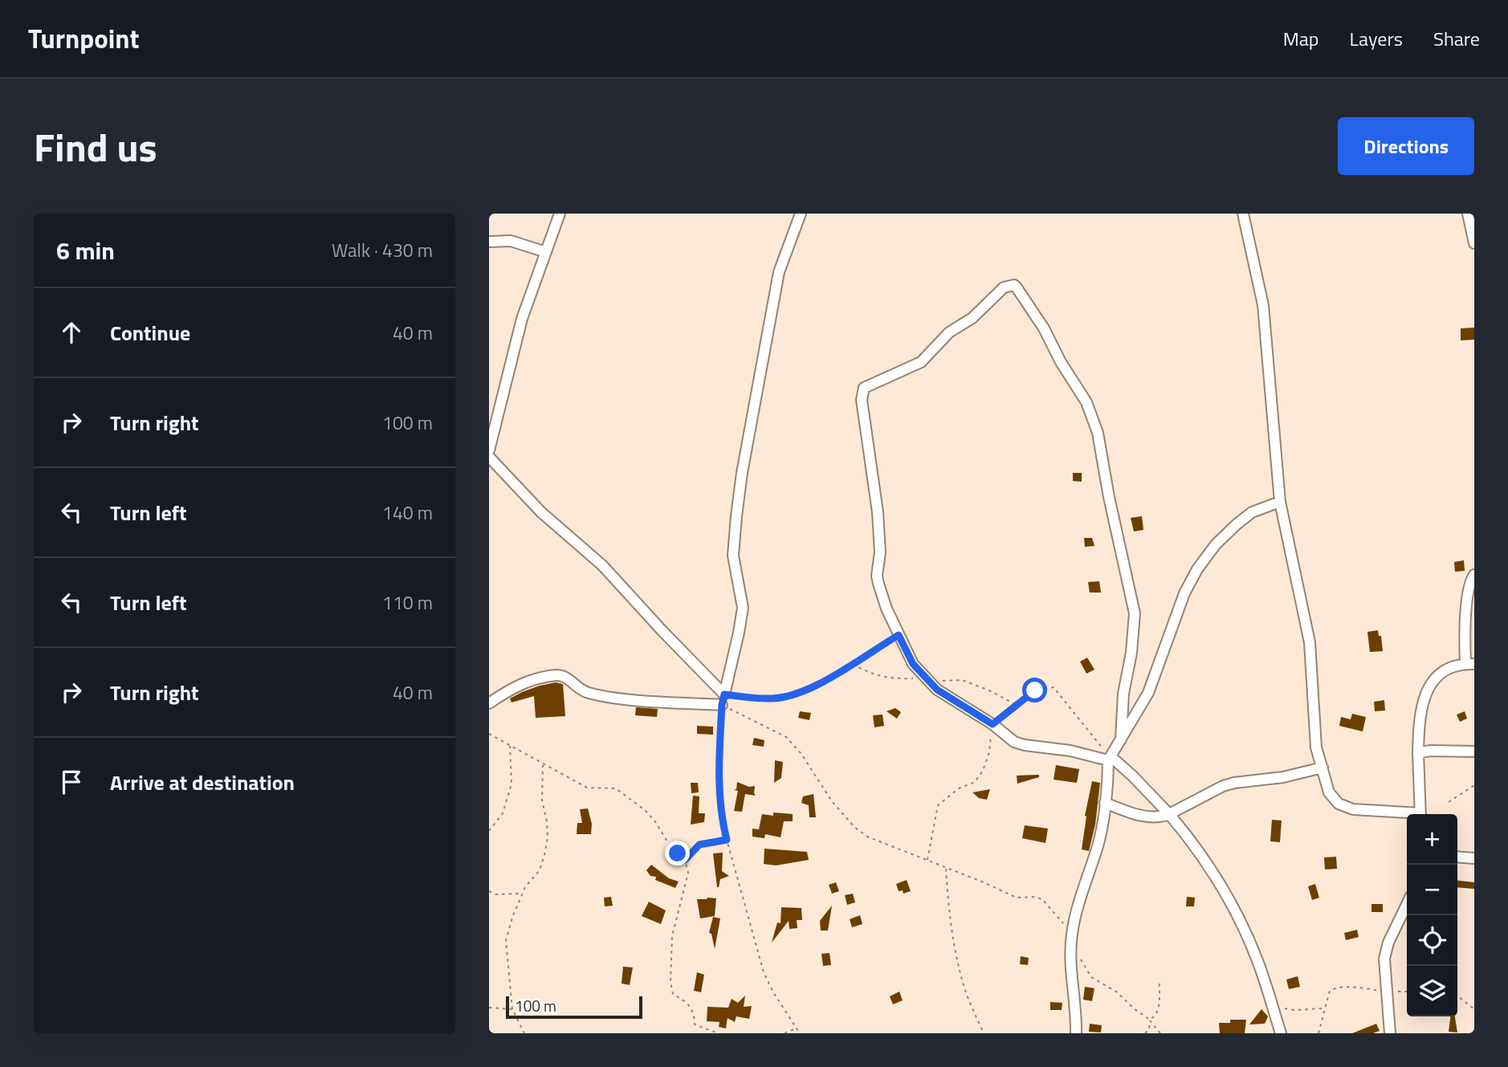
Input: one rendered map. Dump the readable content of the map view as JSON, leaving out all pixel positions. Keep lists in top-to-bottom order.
{
  "scale_bar": "100 m",
  "page": {
    "header": "Turnpoint",
    "nav": ["Map", "Layers", "Share"],
    "title": "Find us",
    "buttons": "Directions",
    "heading": ["6 min", "Walk · 430 m"],
    "list": [
      ["Continue", "40 m"],
      ["Turn right", "100 m"],
      ["Turn left", "140 m"],
      ["Turn left", "110 m"],
      ["Turn right", "40 m"],
      "Arrive at destination"
    ],
    "map_buttons": ["+", "−"],
    "scale": "100 m"
  }
}
